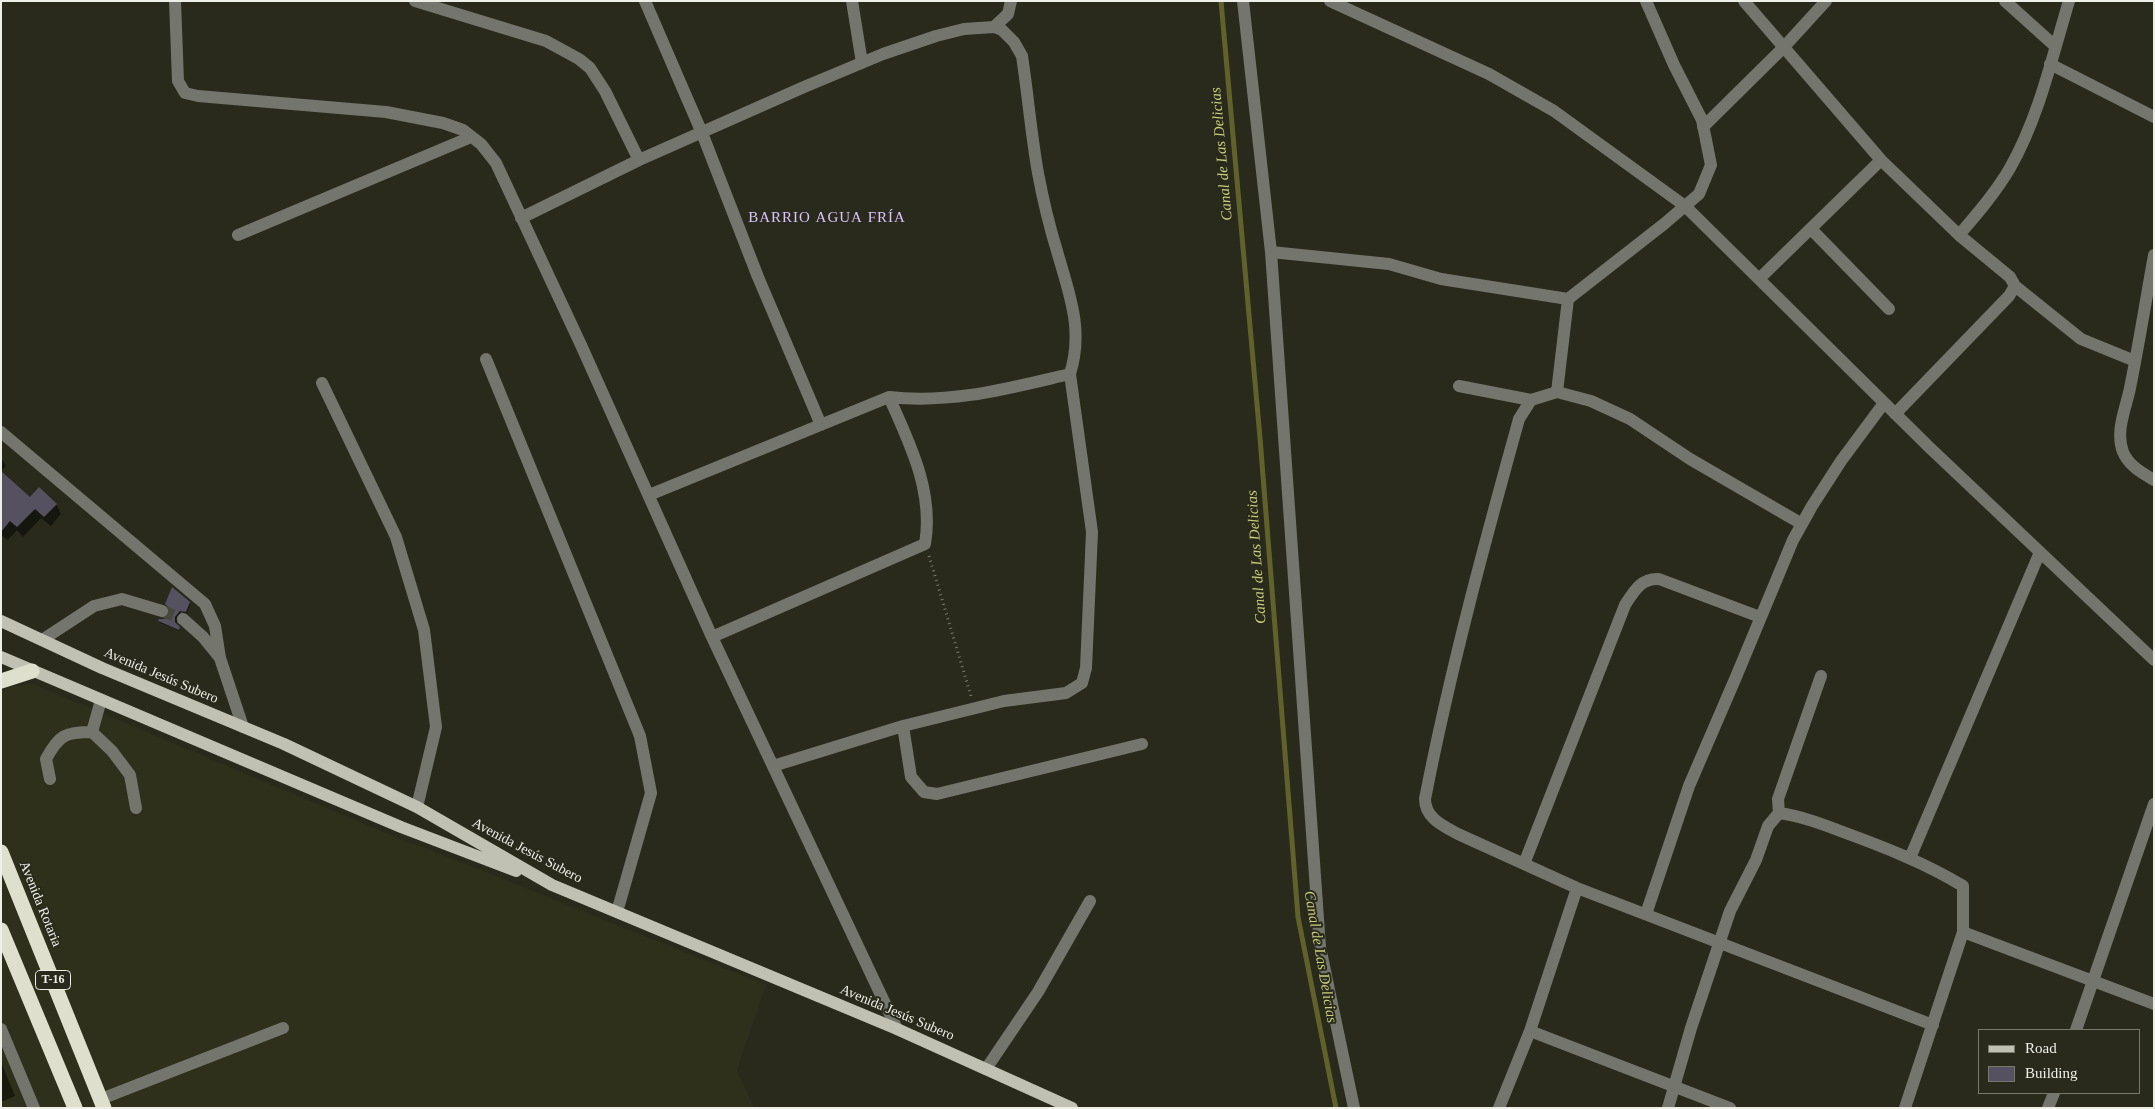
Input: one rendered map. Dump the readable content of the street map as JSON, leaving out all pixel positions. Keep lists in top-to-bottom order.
{
  "streets": {
    "highway": ["Avenida Rotaria", "T-16"],
    "main road": ["Avenida Jesús Subero"]
  },
  "districts": ["BARRIO AGUA FRÍA"],
  "water": ["Canal de Las Delicias"],
  "legend": ["Road", "Building"]
}
